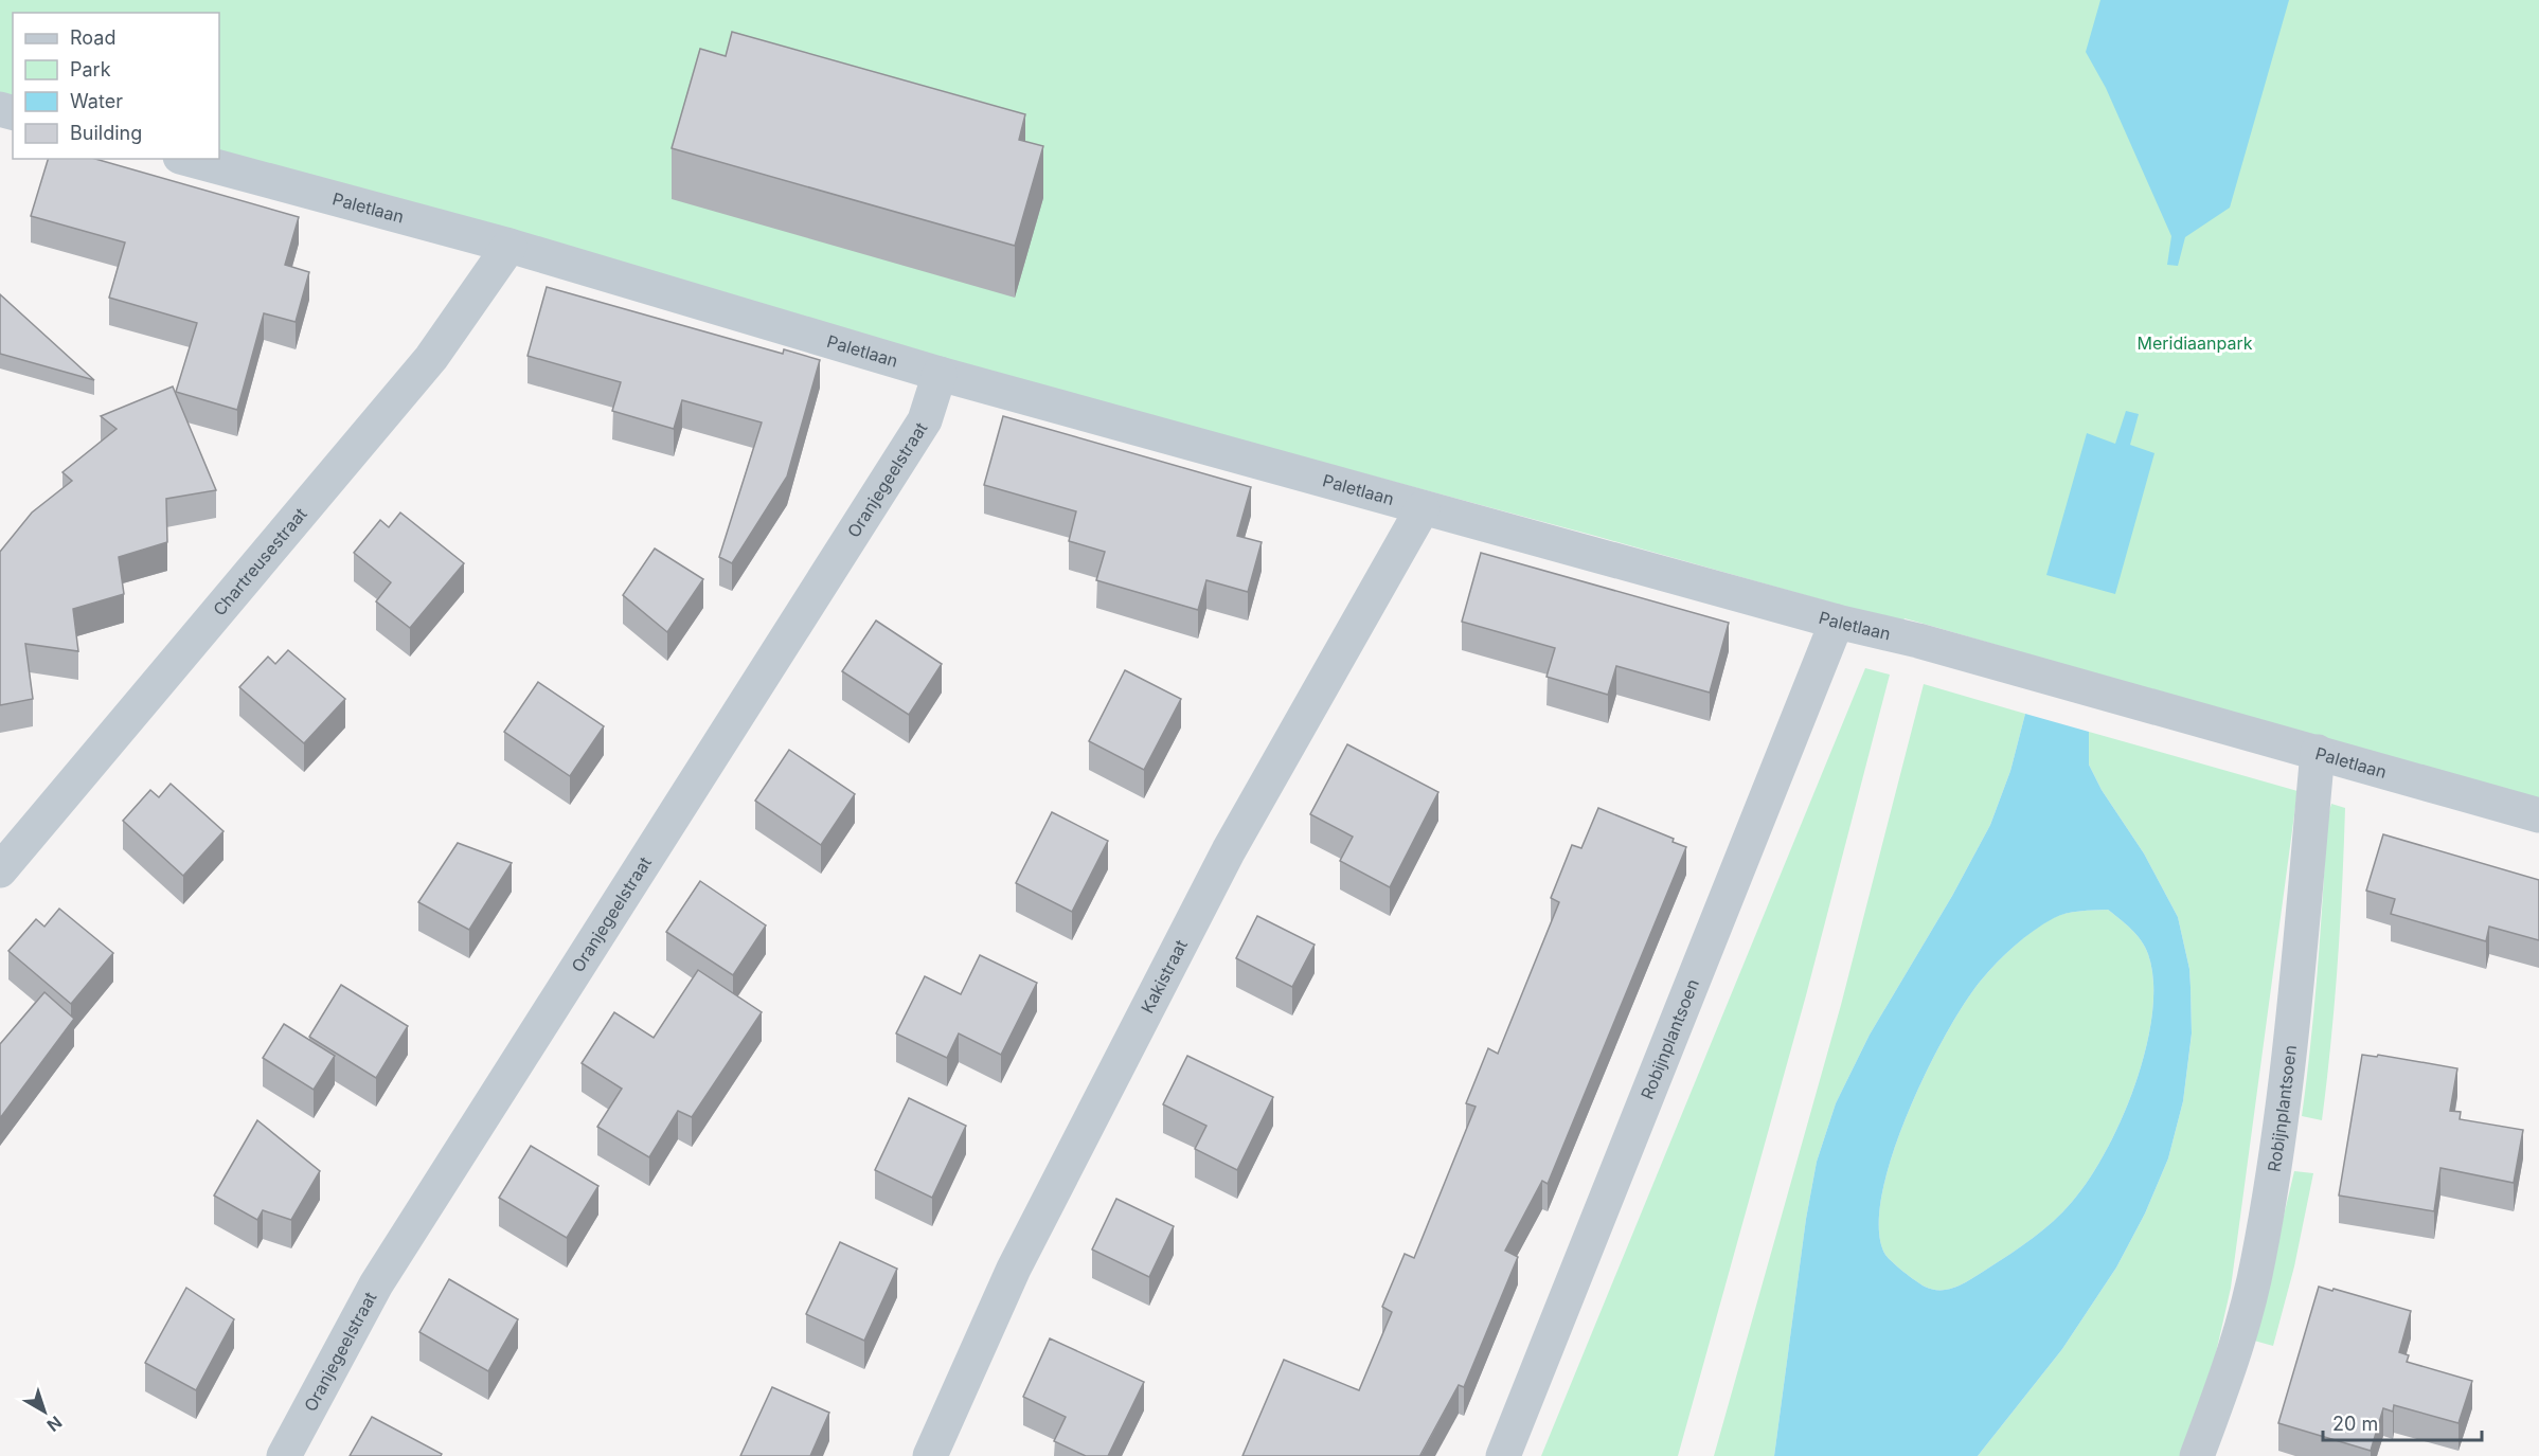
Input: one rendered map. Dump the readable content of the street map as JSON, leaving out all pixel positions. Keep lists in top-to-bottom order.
{
  "streets": {
    "street": [
      "Paletlaan",
      "Oranjegeelstraat",
      "Chartreusestraat",
      "Kakistraat",
      "Robijnplantsoen"
    ]
  },
  "crossings": [
    ["Paletlaan", "Oranjegeelstraat"],
    ["Paletlaan", "Chartreusestraat"],
    ["Paletlaan", "Kakistraat"],
    ["Paletlaan", "Robijnplantsoen"]
  ],
  "parks": ["Meridiaanpark"],
  "legend": [
    "Road",
    "Park",
    "Water",
    "Building"
  ],
  "scale_bar": "20 m",
  "north": "bottom right"
}
